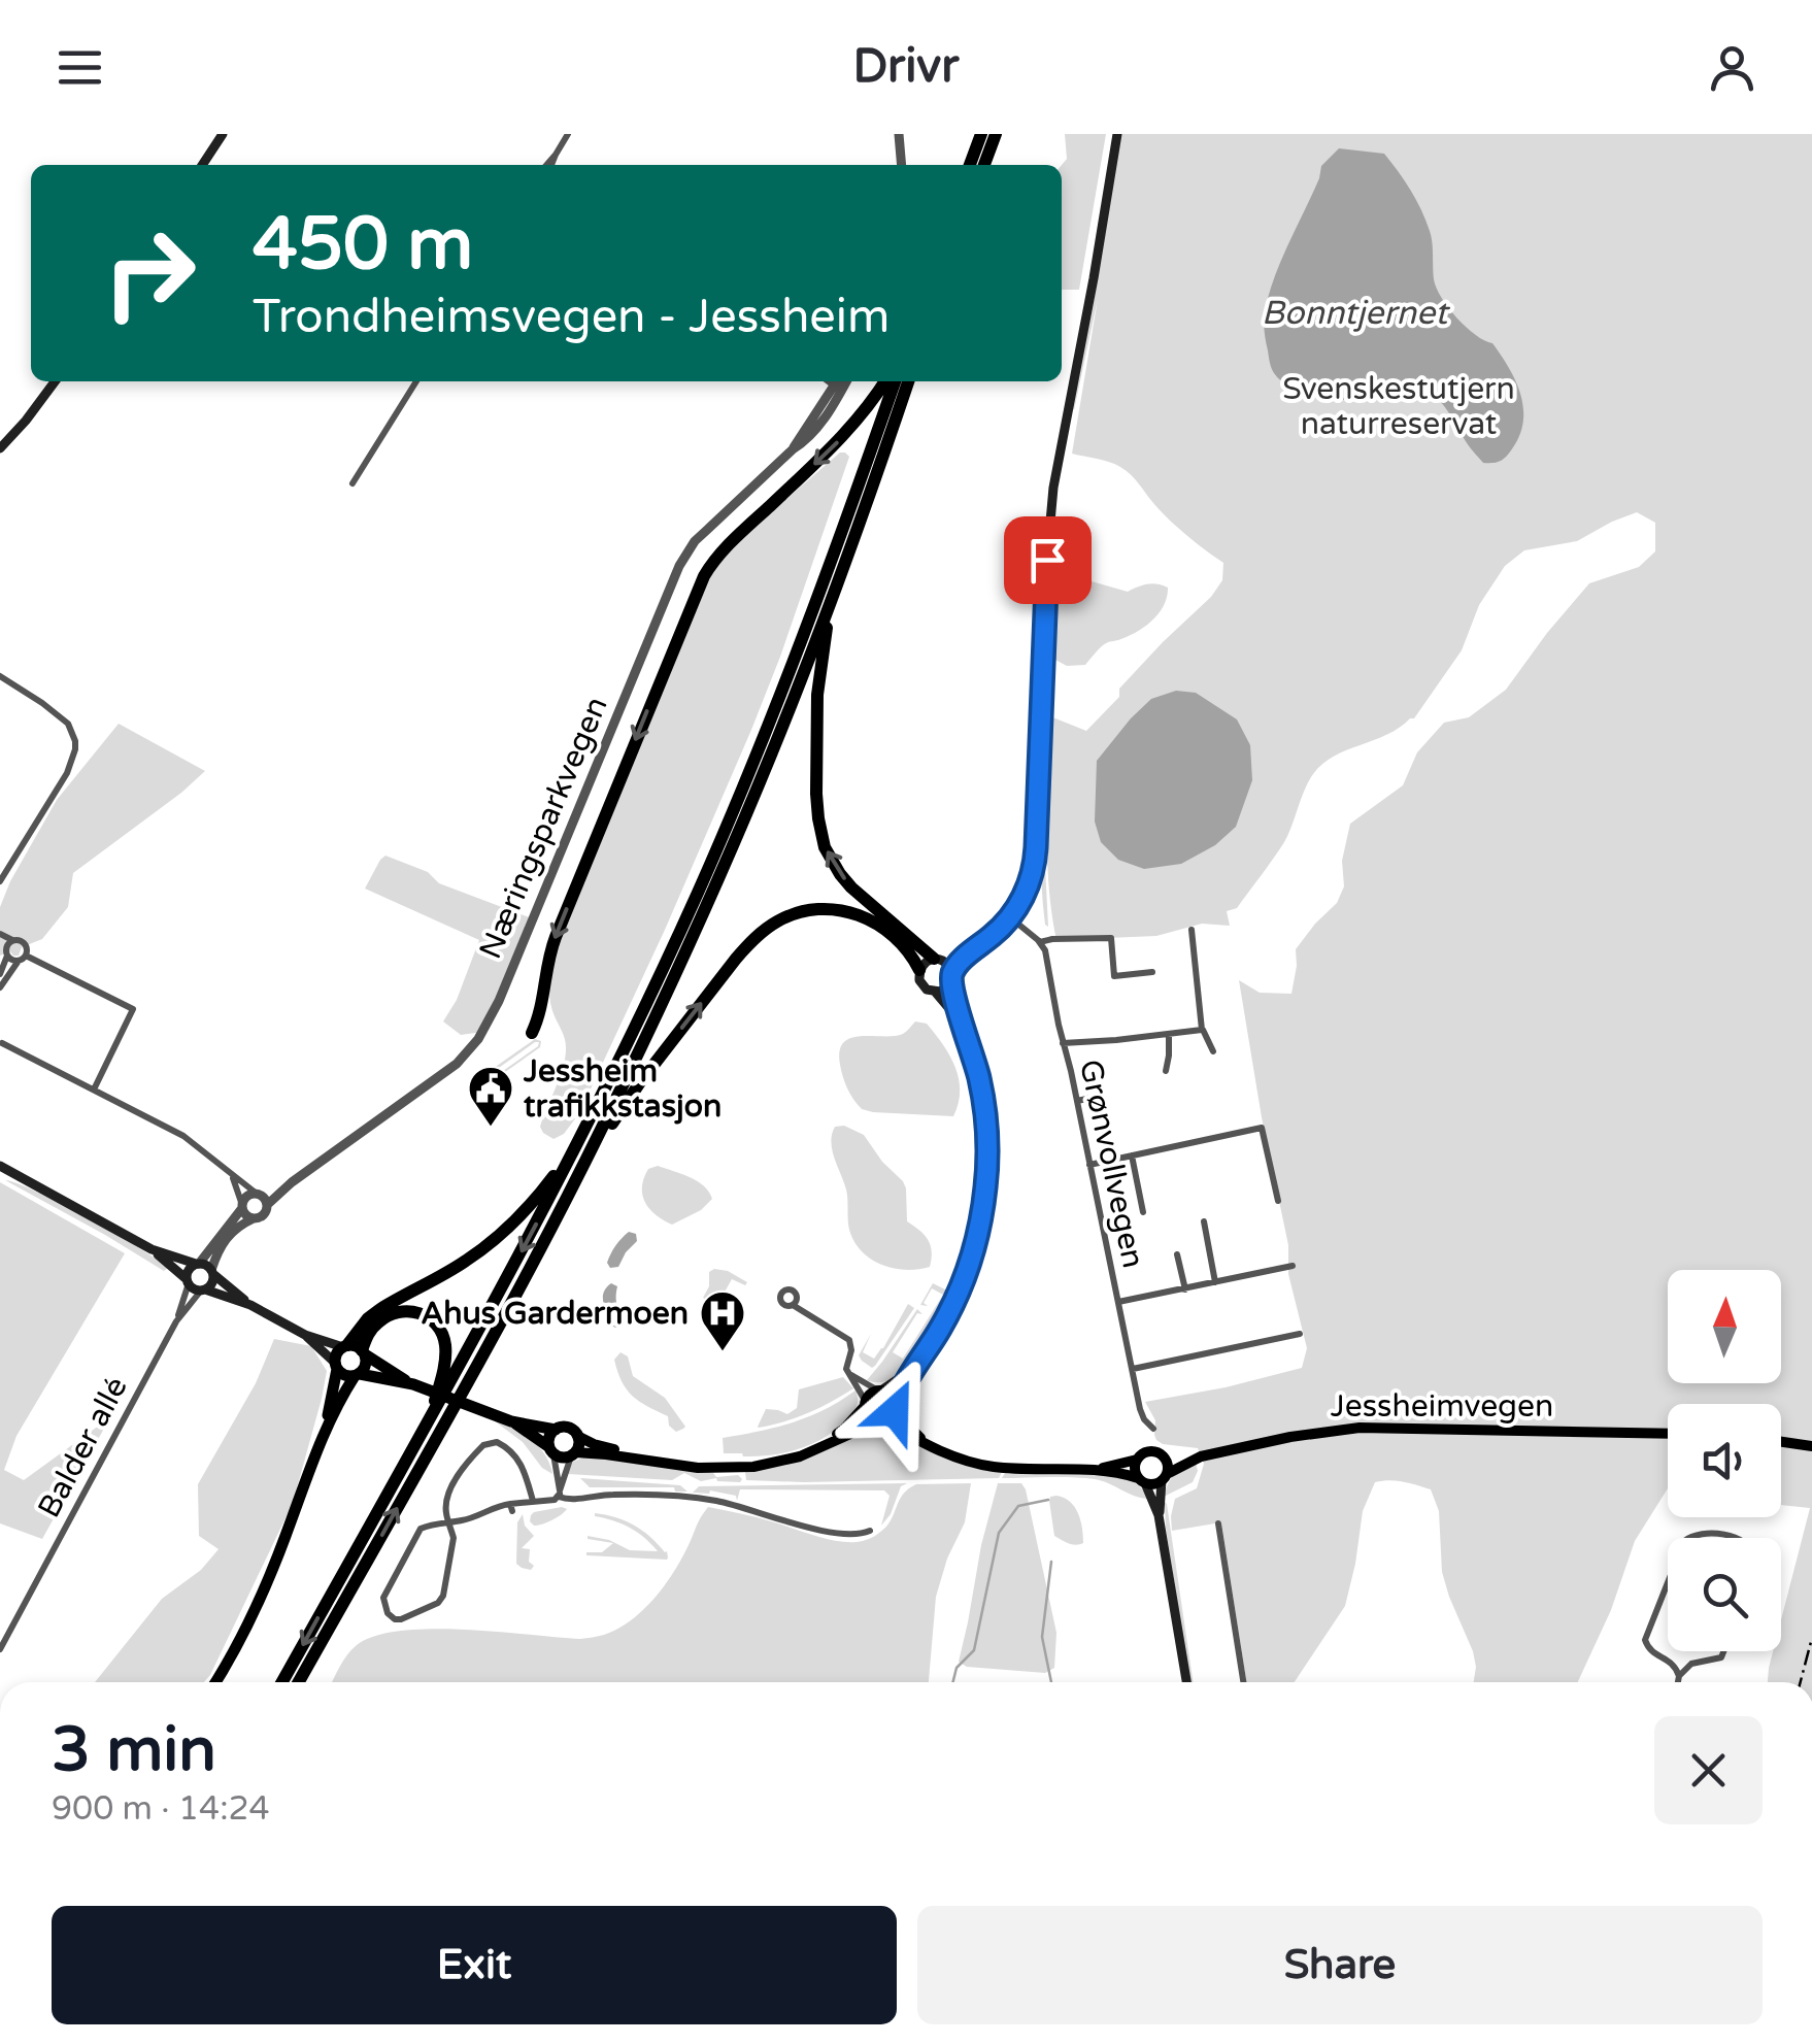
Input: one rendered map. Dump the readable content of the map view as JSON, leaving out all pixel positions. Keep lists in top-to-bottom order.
{
  "streets": {
    "main road": ["Jessheimvegen"],
    "street": ["Næringsparkvegen", "Grønvollvegen", "Balder allé"]
  },
  "crossings": [
    ["Næringsparkvegen", "Balder allé"]
  ],
  "water": ["Bonntjernet"],
  "parks": ["Svenskestutjern naturreservat"],
  "places": {
    "public building": ["Jessheim trafikkstasjon"],
    "hospital": ["Ahus Gardermoen"]
  },
  "north": "top",
  "page": {
    "header": "Drivr",
    "turn": ["450 m", "Trondheimsvegen - Jessheim"],
    "heading": ["3 min", "900 m · 14:24"],
    "buttons": ["Exit", "Share"]
  }
}
